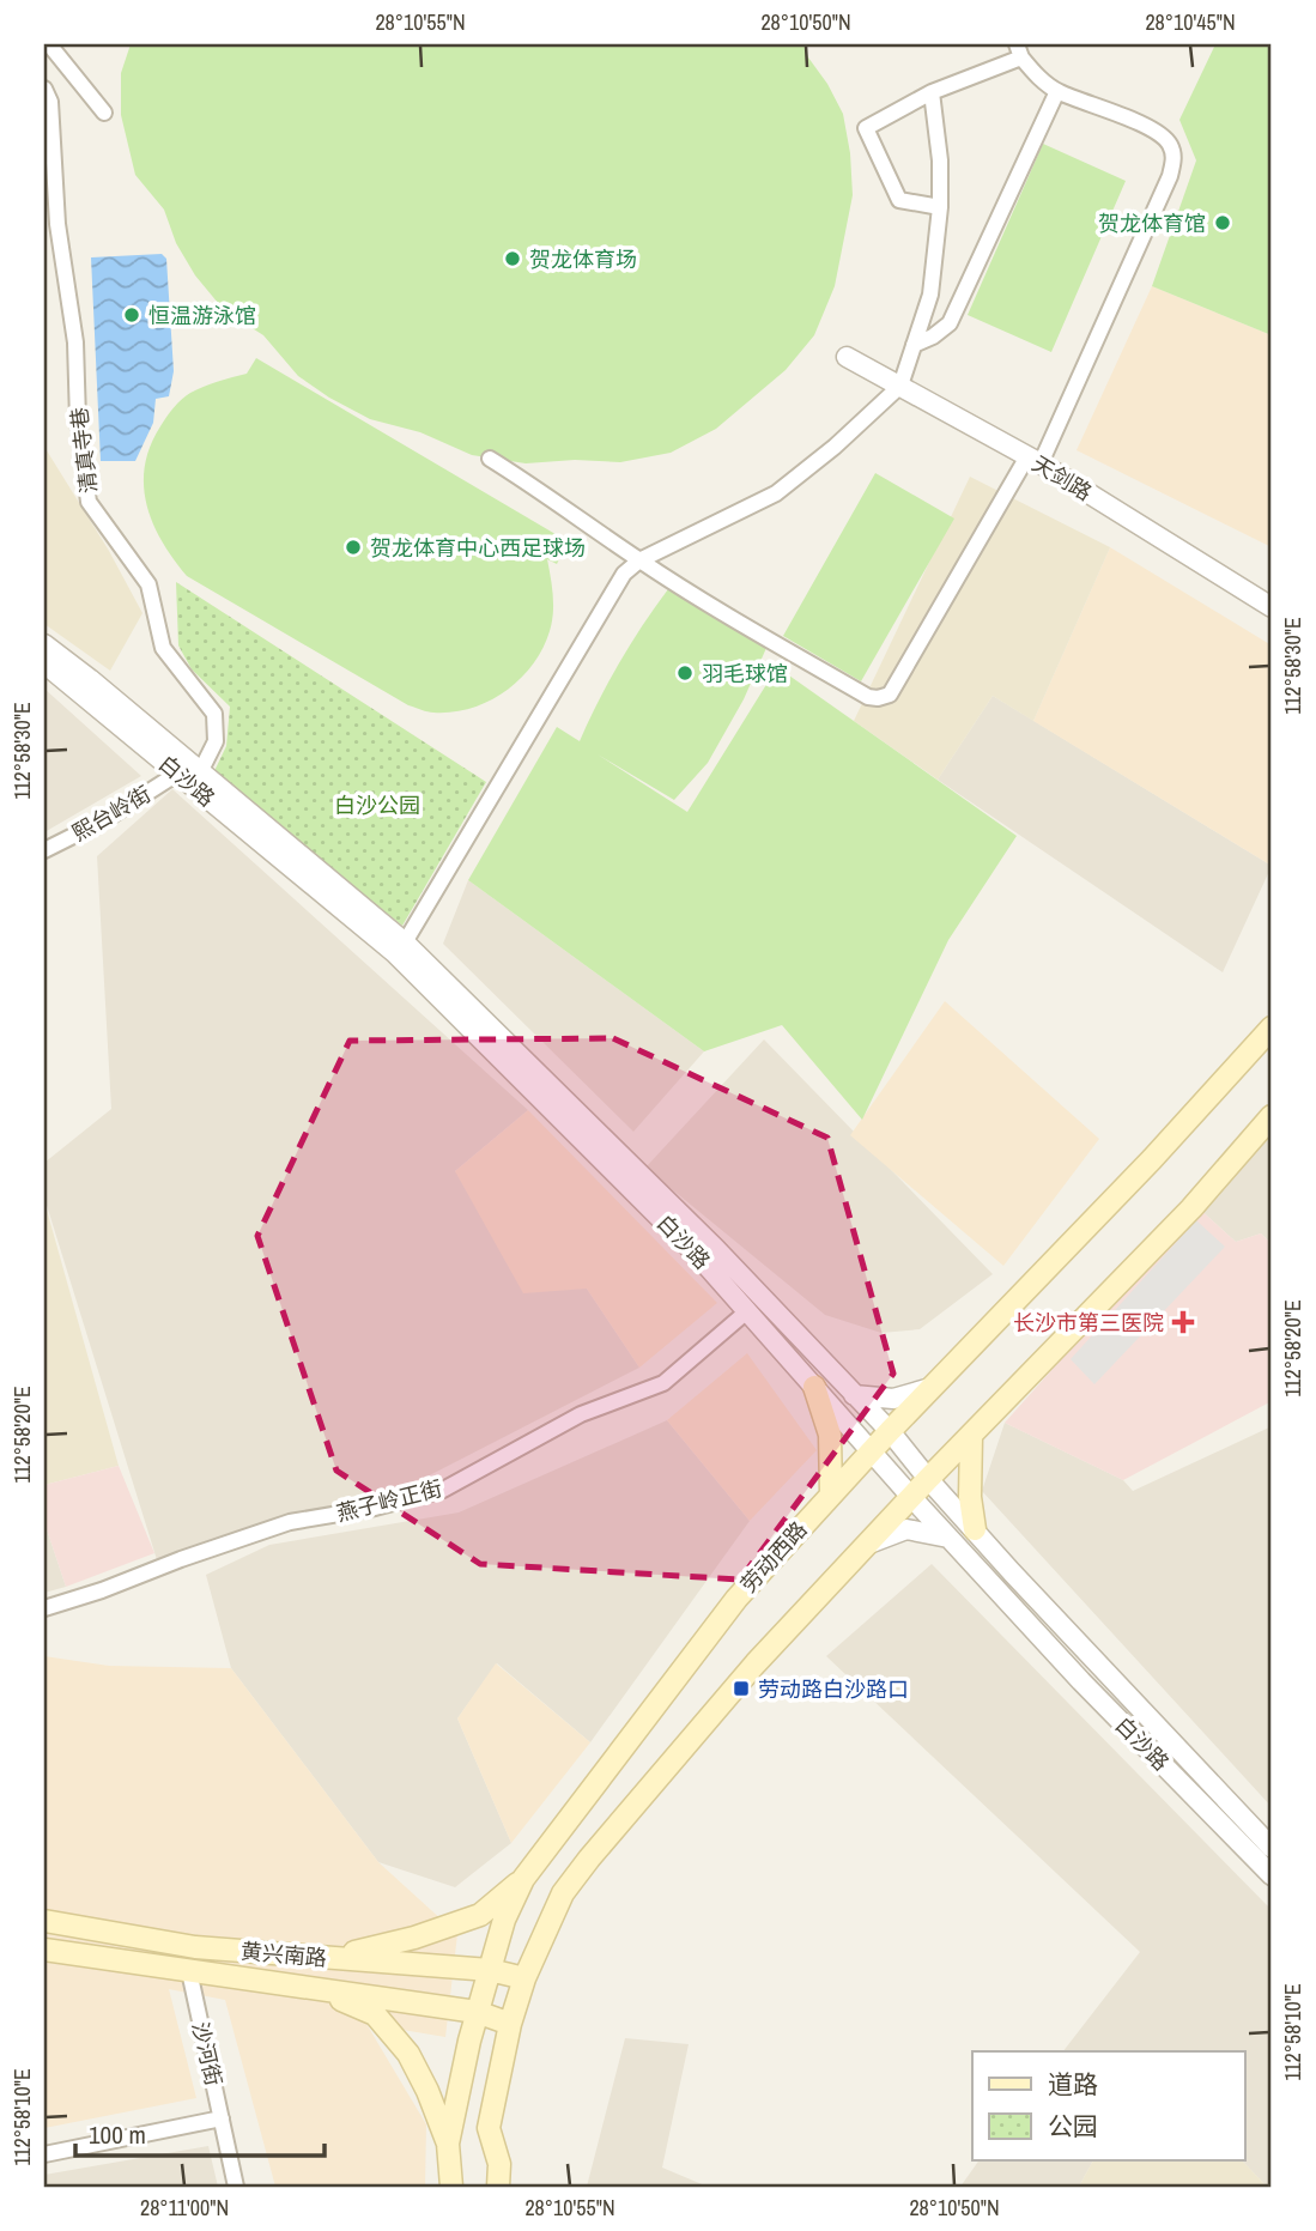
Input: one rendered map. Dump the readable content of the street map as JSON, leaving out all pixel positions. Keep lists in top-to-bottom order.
{
  "streets": {
    "main road": ["劳动西路", "黄兴南路"],
    "street": [
      "清真寺巷",
      "天剑路",
      "白沙路",
      "熙台岭街",
      "燕子岭正街",
      "沙河街"
    ]
  },
  "crossings": [
    ["清真寺巷", "白沙路"],
    ["白沙路", "熙台岭街"],
    ["白沙路", "燕子岭正街"],
    ["白沙路", "劳动西路"],
    ["劳动西路", "黄兴南路"],
    ["黄兴南路", "沙河街"]
  ],
  "parks": ["白沙公园"],
  "places": {
    "other": [
      "贺龙体育馆",
      "贺龙体育场",
      "恒温游泳馆",
      "贺龙体育中心西足球场",
      "羽毛球馆"
    ],
    "health": ["长沙市第三医院"],
    "transit": ["劳动路白沙路口"]
  },
  "legend": ["道路", "公园"],
  "scale_bar": "100 m",
  "coordinates": [
    "28°10'55\"N",
    "28°10'50\"N",
    "28°10'45\"N",
    "112°58'30\"E",
    "112°58'20\"E",
    "112°58'10\"E",
    "28°11'00\"N"
  ]
}
